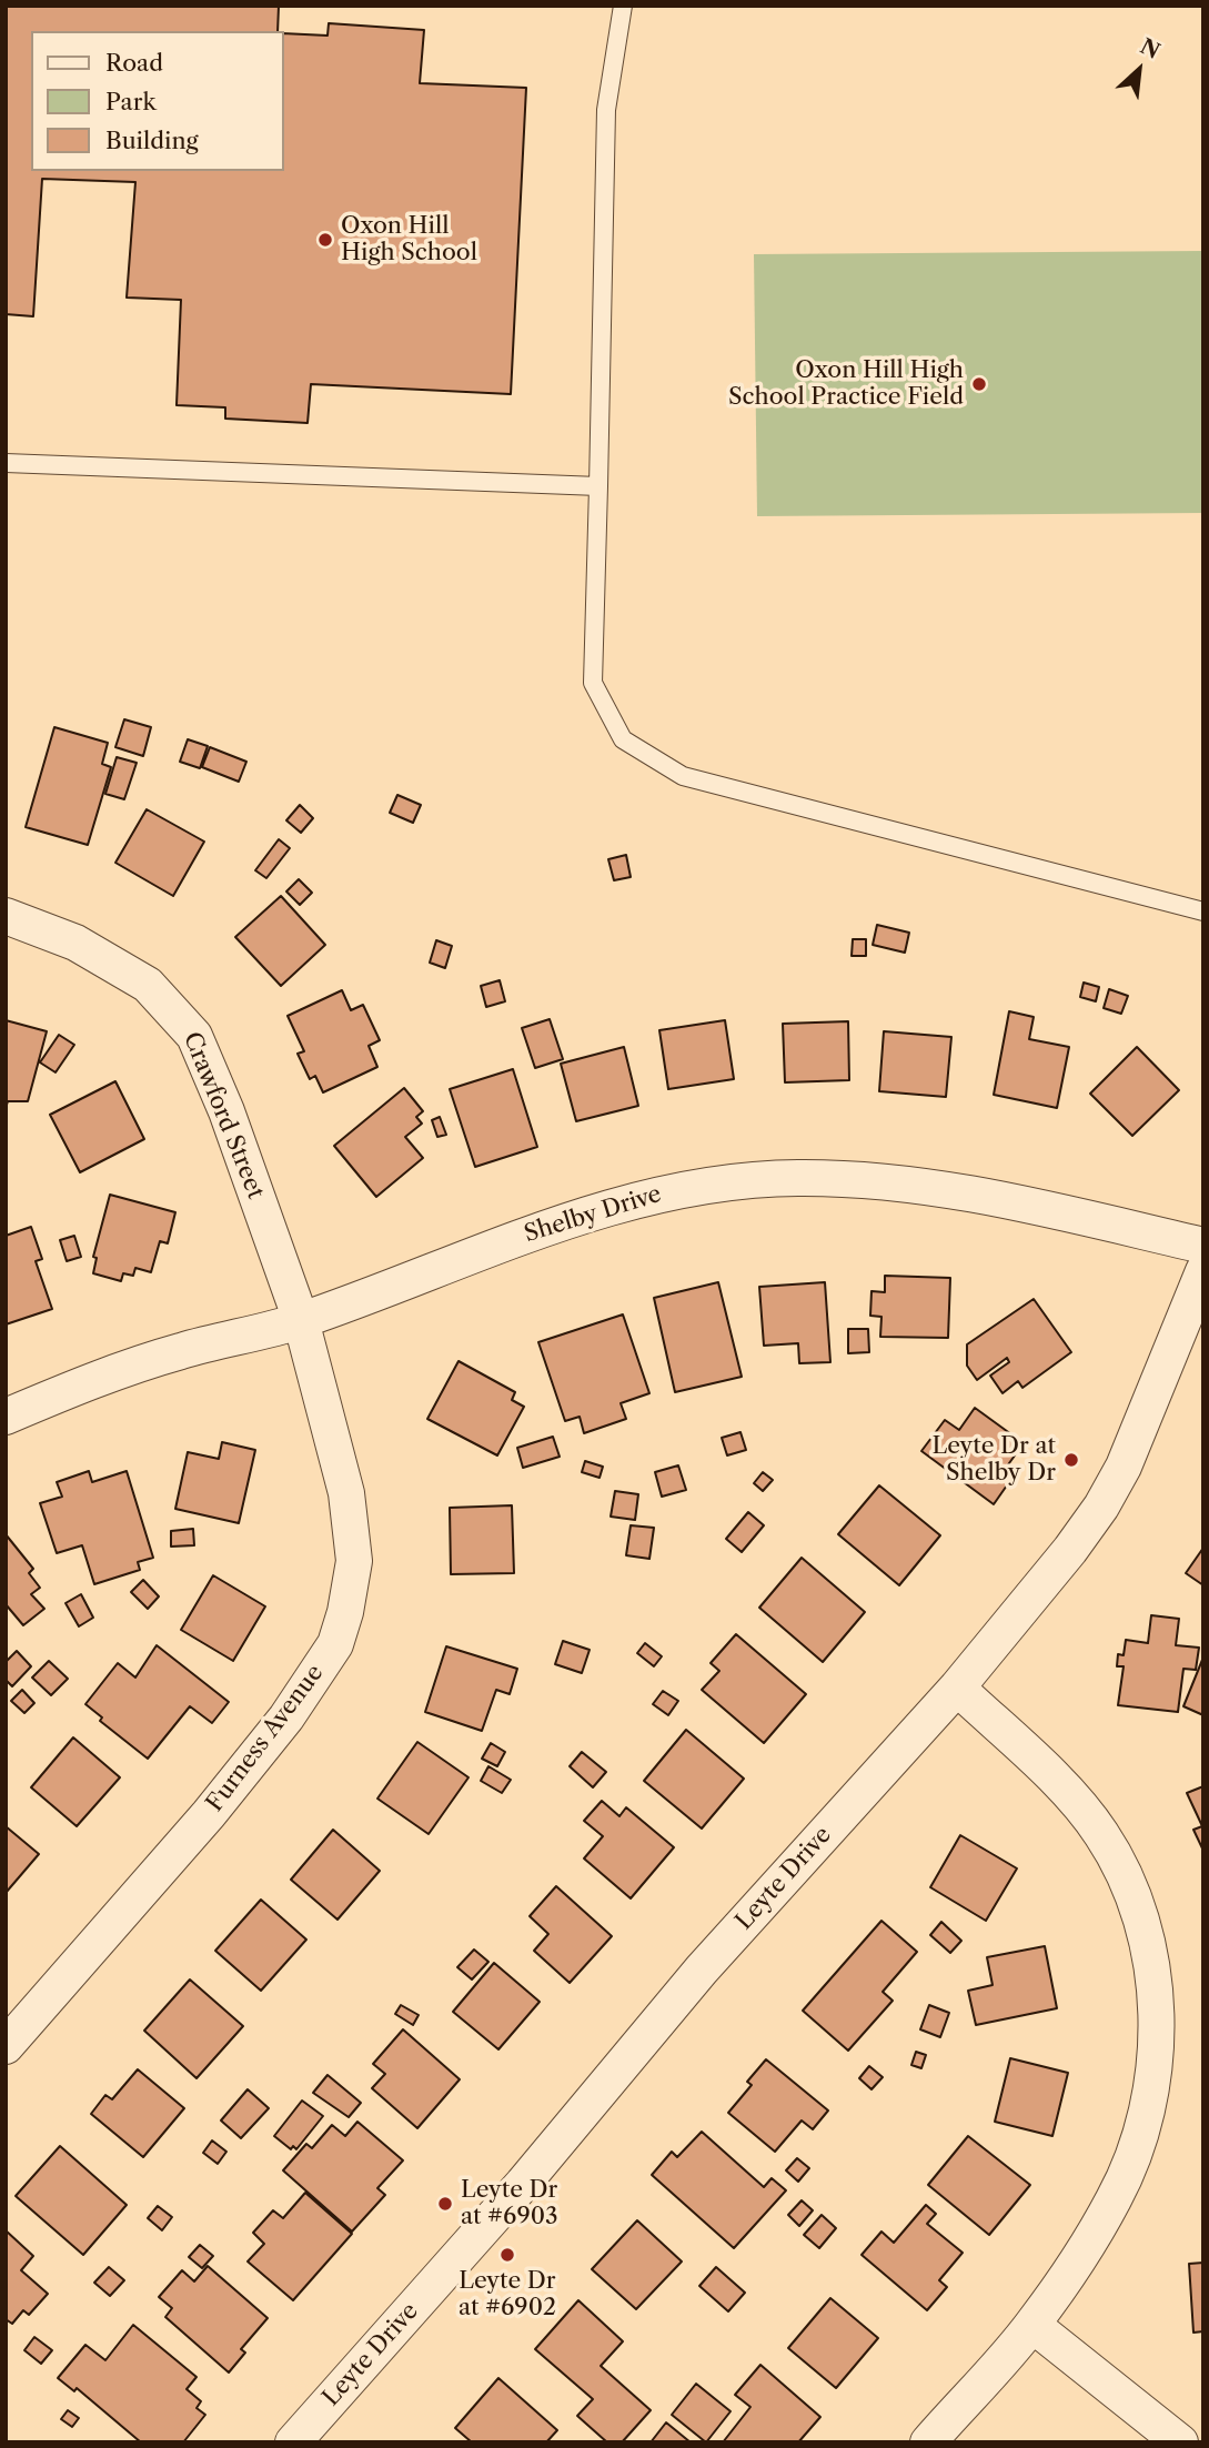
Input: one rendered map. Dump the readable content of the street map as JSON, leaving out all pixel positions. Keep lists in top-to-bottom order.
{
  "streets": {
    "street": [
      "Crawford Street",
      "Shelby Drive",
      "Furness Avenue",
      "Leyte Drive"
    ]
  },
  "crossings": [
    ["Crawford Street", "Shelby Drive"],
    ["Crawford Street", "Furness Avenue"],
    ["Shelby Drive", "Furness Avenue"]
  ],
  "places": [
    "Oxon Hill High School",
    "Oxon Hill High School Practice Field",
    "Leyte Dr at Shelby Dr",
    "Leyte Dr at #6903",
    "Leyte Dr at #6902"
  ],
  "legend": ["Road", "Park", "Building"],
  "north": "top right"
}
